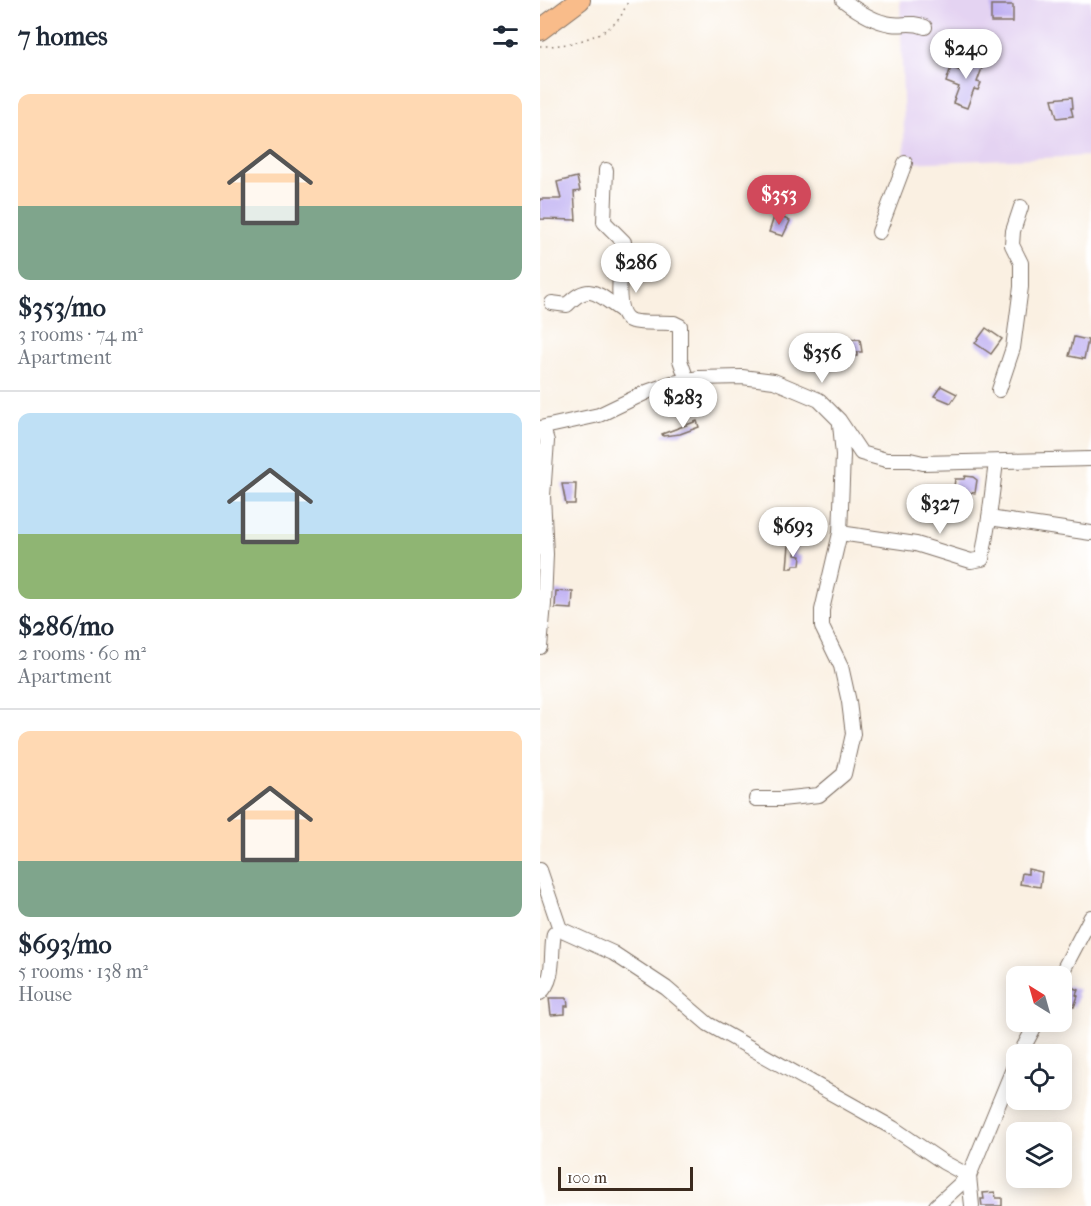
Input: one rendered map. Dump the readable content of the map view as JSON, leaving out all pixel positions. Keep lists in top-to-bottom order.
{
  "scale_bar": "100 m",
  "north": "top left",
  "page": {
    "heading": "7 homes",
    "price": [
      "$240",
      "$353",
      "$286",
      "$356",
      "$283",
      "$327",
      "$693"
    ],
    "list": [
      {
        "name": "$353/mo",
        "note": "3 rooms · 74 m² · Apartment"
      },
      {
        "name": "$286/mo",
        "note": "2 rooms · 60 m² · Apartment"
      },
      {
        "name": "$693/mo",
        "note": "5 rooms · 138 m² · House"
      }
    ],
    "scale": "100 m"
  }
}
